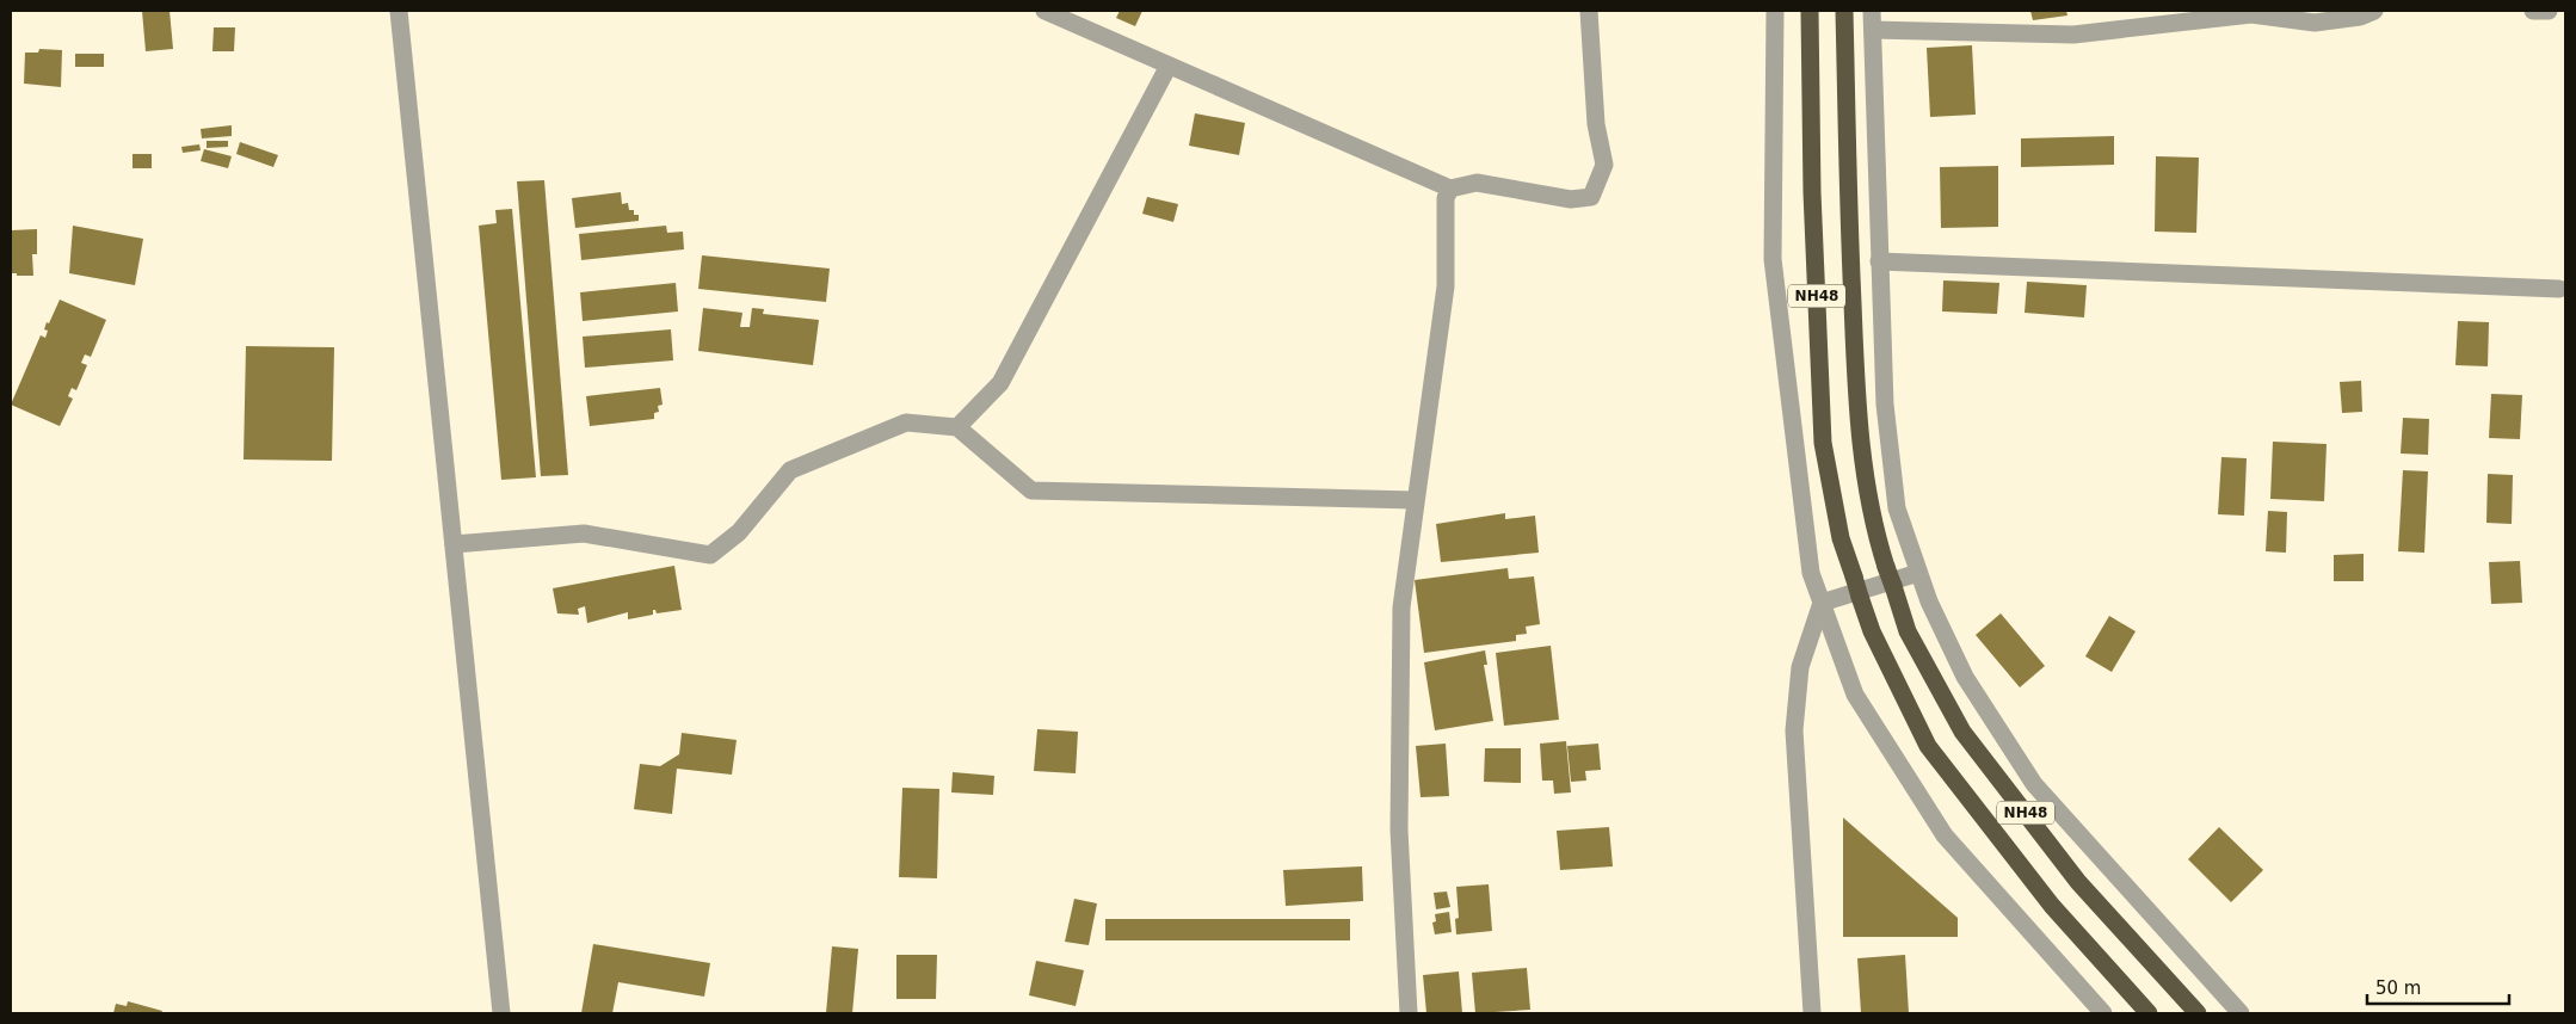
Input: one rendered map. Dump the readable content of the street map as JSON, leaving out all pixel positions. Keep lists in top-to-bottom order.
{
  "streets": {
    "highway": ["NH48"]
  },
  "scale_bar": "50 m"
}
